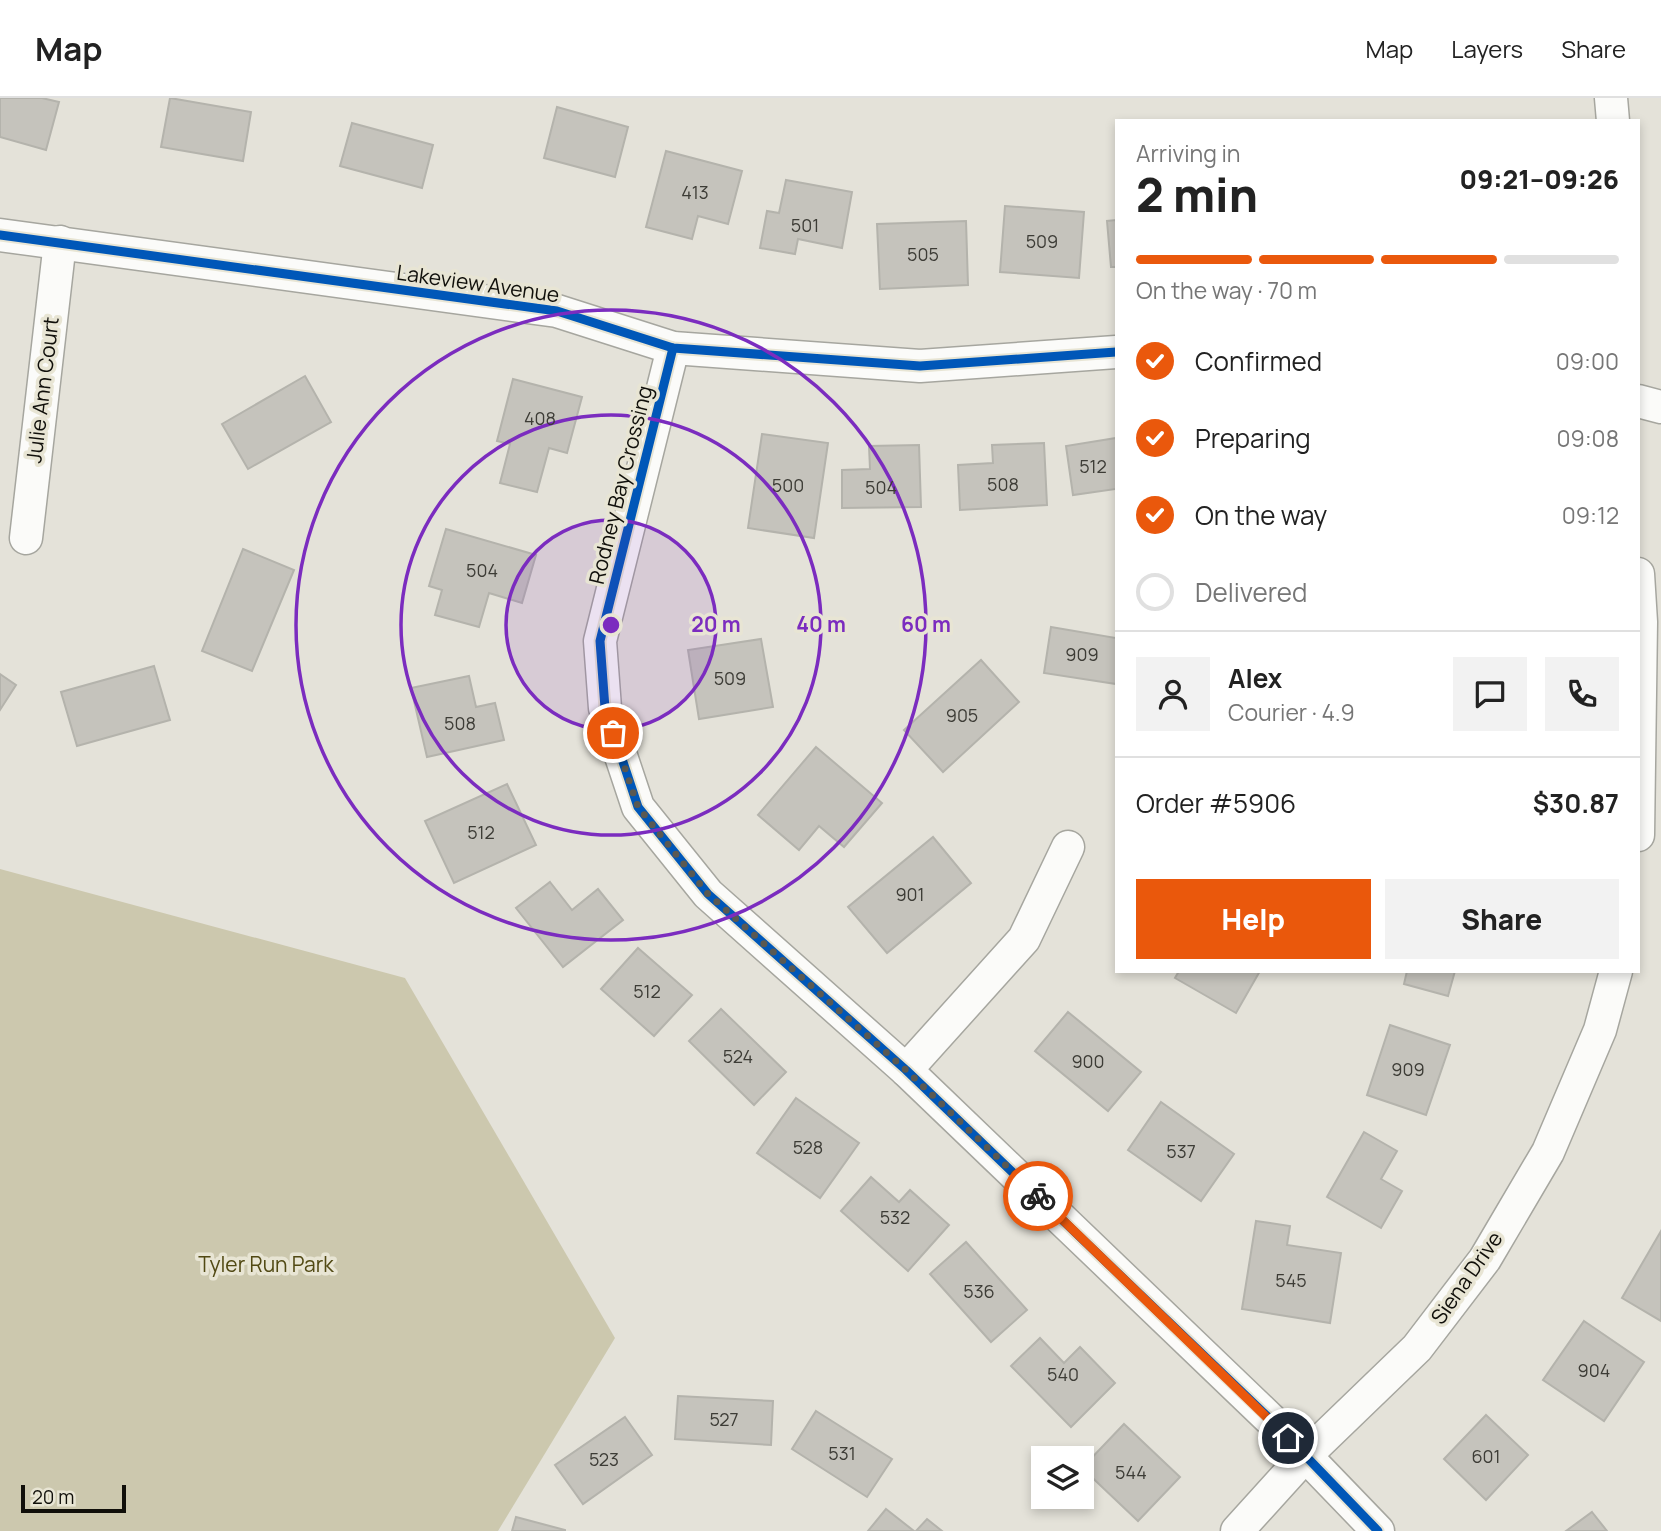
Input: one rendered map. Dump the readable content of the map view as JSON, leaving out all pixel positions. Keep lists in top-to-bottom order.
{
  "streets": {
    "street": [
      "Lakeview Avenue",
      "Julie Ann Court",
      "Rodney Bay Crossing",
      "Siena Drive"
    ]
  },
  "crossings": [
    ["Lakeview Avenue", "Julie Ann Court"],
    ["Lakeview Avenue", "Rodney Bay Crossing"],
    ["Rodney Bay Crossing", "Siena Drive"]
  ],
  "parks": ["Tyler Run Park"],
  "house_numbers": [
    "413",
    "501",
    "509",
    "505",
    "408",
    "512",
    "508",
    "500",
    "504",
    "504",
    "909",
    "509",
    "905",
    "508",
    "512",
    "901",
    "512",
    "524",
    "900",
    "909",
    "528",
    "537",
    "532",
    "545",
    "536",
    "904",
    "540",
    "527",
    "531",
    "601",
    "523",
    "544"
  ],
  "scale_bar": "20 m",
  "page": {
    "header": "Map",
    "nav": ["Map", "Layers", "Share"],
    "heading": ["2 min", "Arriving in", "09:21–09:26"],
    "panel": [
      "Alex",
      "Courier · 4.9",
      "Order #5906",
      "$30.87"
    ],
    "bar": "On the way · 70 m",
    "list": [
      ["Confirmed", "09:00"],
      ["Preparing", "09:08"],
      ["On the way", "09:12"],
      "Delivered"
    ],
    "buttons": ["Help", "Share"],
    "scale": "20 m"
  },
  "rings": ["20 m", "40 m", "60 m"]
}
